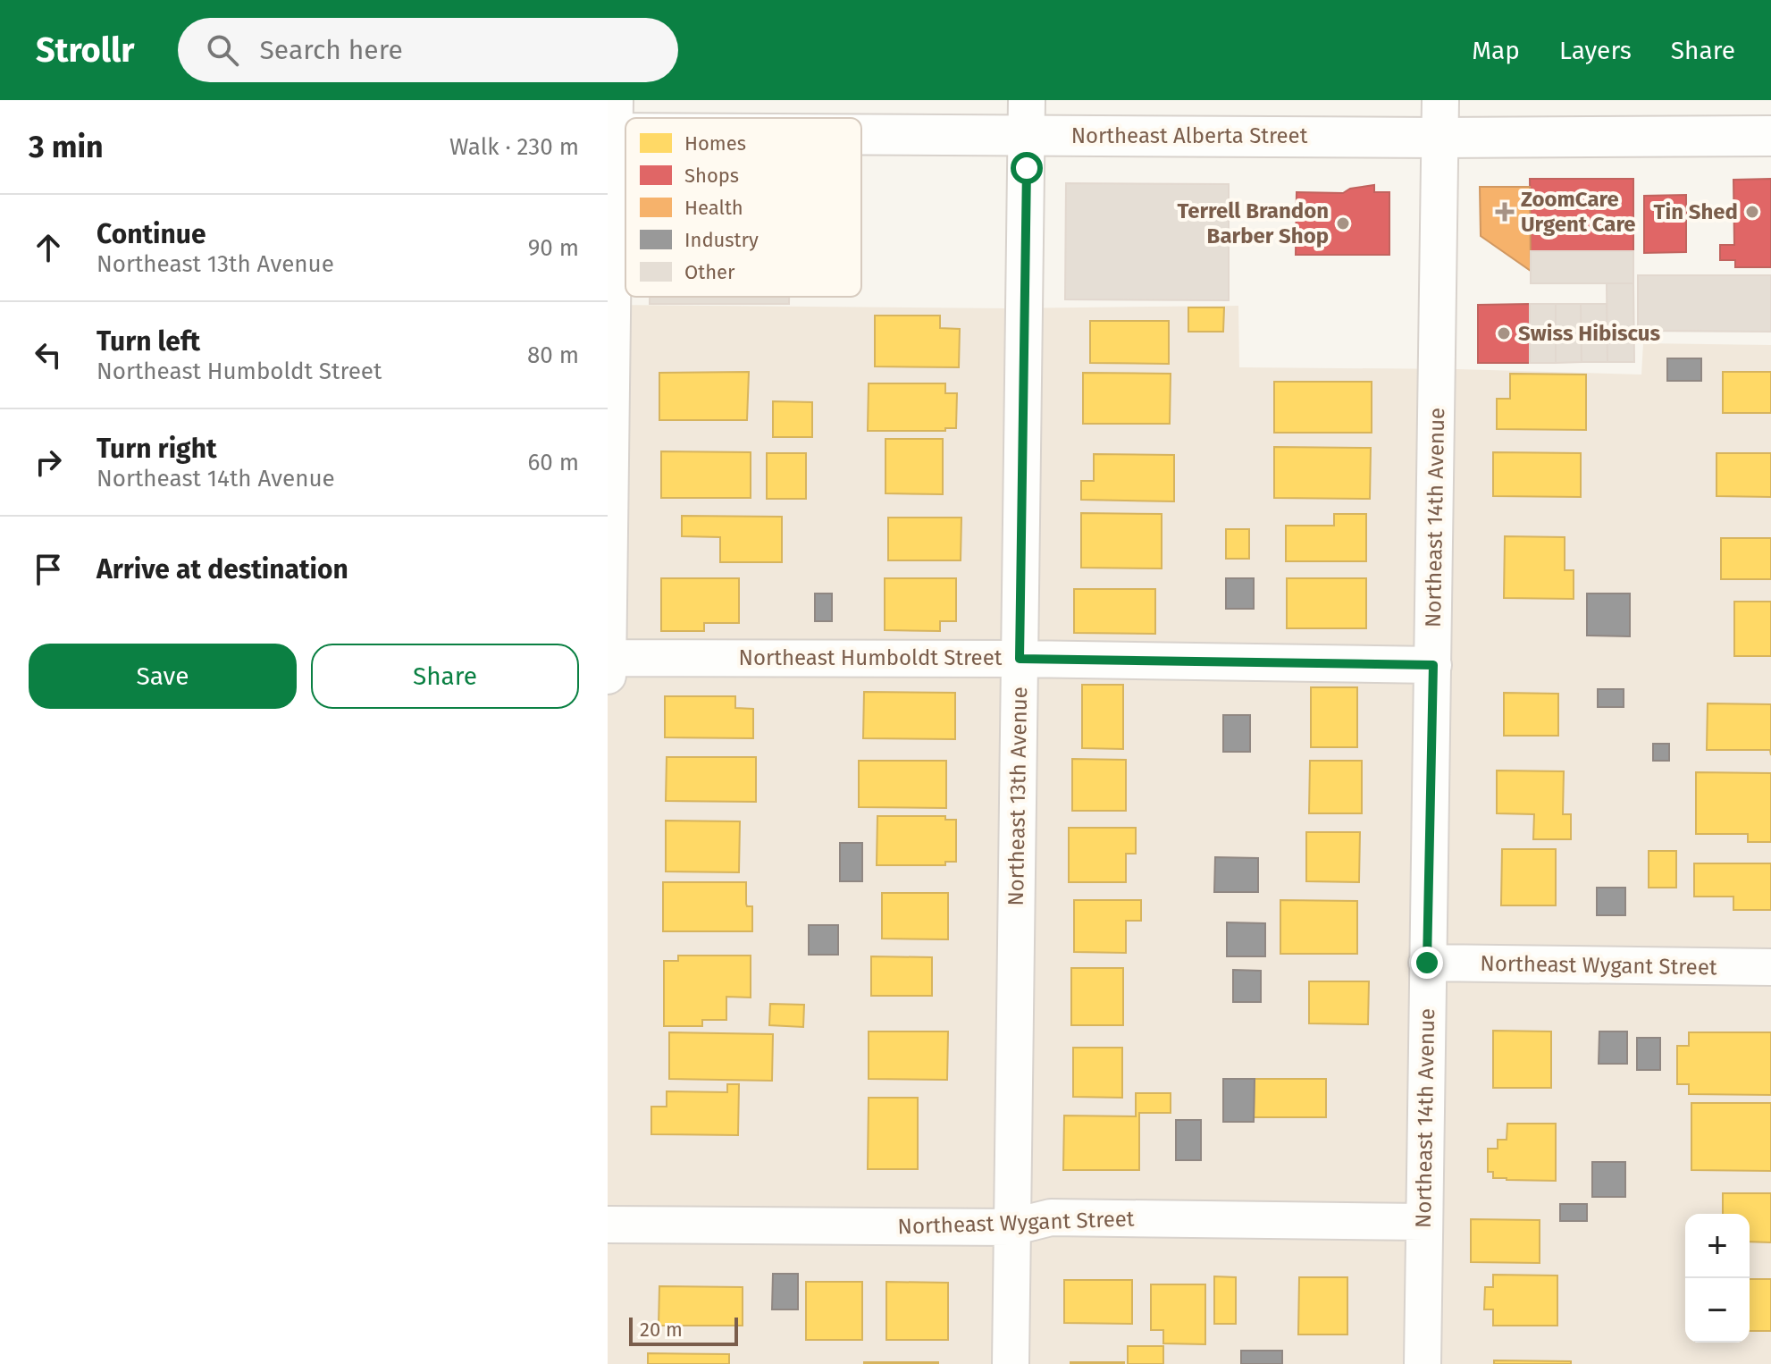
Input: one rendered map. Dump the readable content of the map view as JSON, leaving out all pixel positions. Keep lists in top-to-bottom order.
{
  "streets": {
    "street": [
      "Northeast Alberta Street",
      "Northeast 14th Avenue",
      "Northeast Humboldt Street",
      "Northeast 13th Avenue",
      "Northeast Wygant Street"
    ]
  },
  "crossings": [
    ["Northeast Alberta Street", "Northeast 14th Avenue"],
    ["Northeast Alberta Street", "Northeast 13th Avenue"],
    ["Northeast 14th Avenue", "Northeast Humboldt Street"],
    ["Northeast 14th Avenue", "Northeast Wygant Street"],
    ["Northeast Humboldt Street", "Northeast 13th Avenue"],
    ["Northeast 13th Avenue", "Northeast Wygant Street"]
  ],
  "places": {
    "health": ["ZoomCare Urgent Care"],
    "other": ["Tin Shed", "Terrell Brandon Barber Shop", "Swiss Hibiscus"]
  },
  "legend": [
    "Homes",
    "Shops",
    "Health",
    "Industry",
    "Other"
  ],
  "scale_bar": "20 m",
  "page": {
    "header": "Strollr",
    "search": "Search here",
    "nav": ["Map", "Layers", "Share"],
    "heading": ["3 min", "Walk · 230 m"],
    "list": [
      ["Continue", "Northeast 13th Avenue", "90 m"],
      ["Turn left", "Northeast Humboldt Street", "80 m"],
      ["Turn right", "Northeast 14th Avenue", "60 m"],
      "Arrive at destination"
    ],
    "buttons": ["Save", "Share"],
    "map_buttons": ["+", "−"],
    "scale": "20 m"
  }
}
